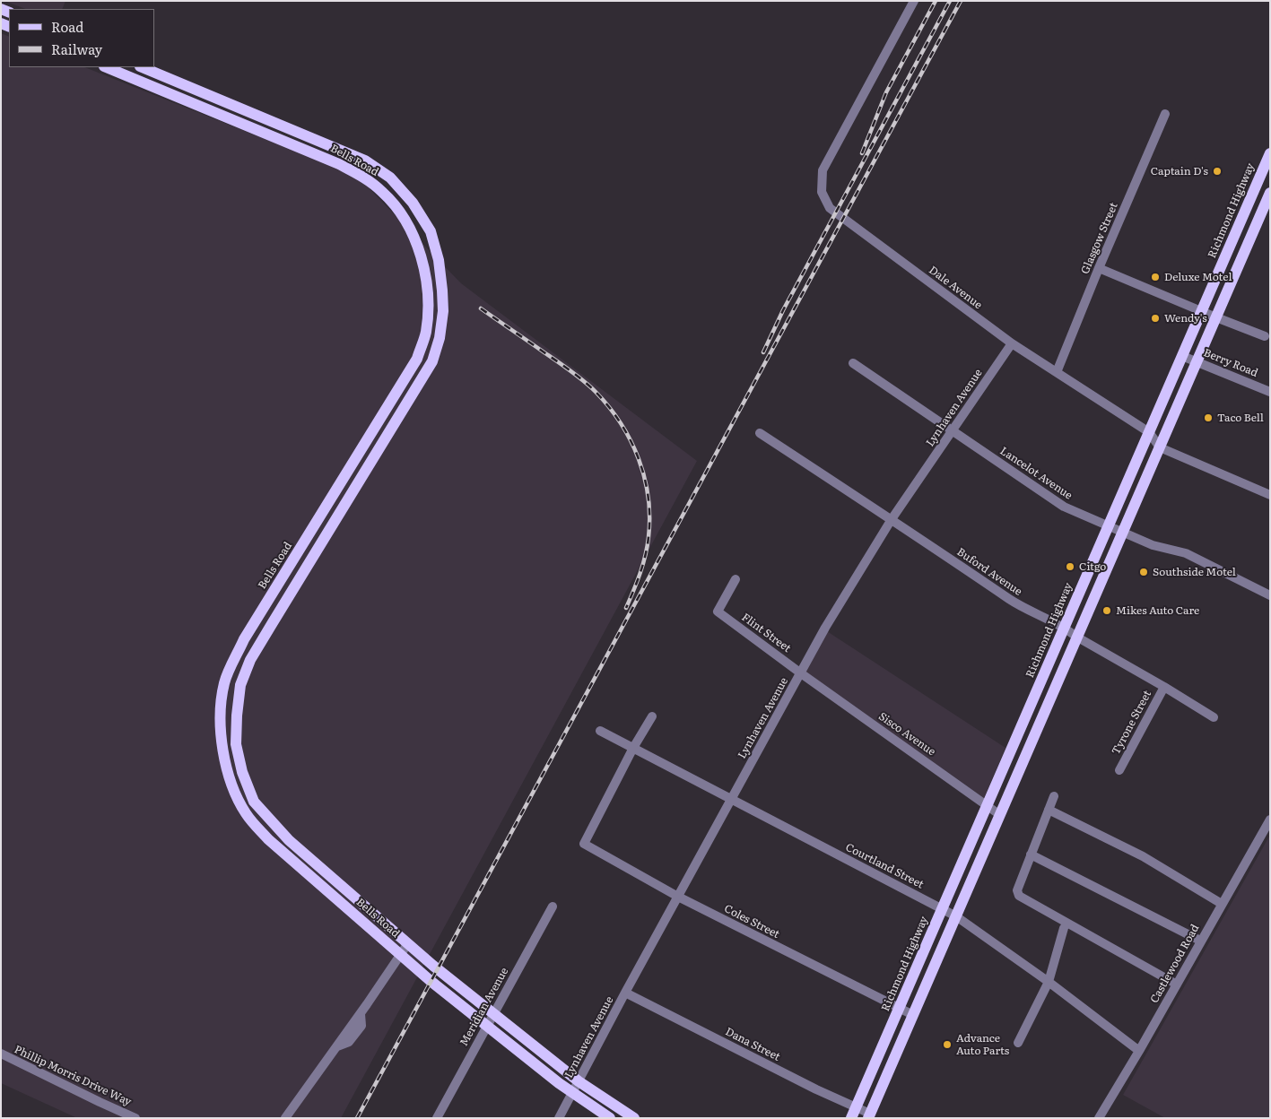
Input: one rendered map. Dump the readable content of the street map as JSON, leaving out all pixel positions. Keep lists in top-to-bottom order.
{
  "streets": {
    "main road": ["Bells Road", "Richmond Highway"],
    "street": [
      "Glasgow Street",
      "Dale Avenue",
      "Berry Road",
      "Lynhaven Avenue",
      "Lancelot Avenue",
      "Buford Avenue",
      "Flint Street",
      "Tyrone Street",
      "Sisco Avenue",
      "Courtland Street",
      "Coles Street",
      "Castlewood Road",
      "Meridian Avenue",
      "Dana Street",
      "Phillip Morris Drive Way"
    ]
  },
  "crossings": [
    ["Bells Road", "Lynhaven Avenue"],
    ["Bells Road", "Meridian Avenue"],
    ["Richmond Highway", "Dale Avenue"],
    ["Richmond Highway", "Berry Road"],
    ["Richmond Highway", "Lancelot Avenue"],
    ["Richmond Highway", "Buford Avenue"],
    ["Richmond Highway", "Sisco Avenue"],
    ["Richmond Highway", "Courtland Street"],
    ["Richmond Highway", "Coles Street"],
    ["Richmond Highway", "Dana Street"],
    ["Glasgow Street", "Dale Avenue"],
    ["Dale Avenue", "Lynhaven Avenue"],
    ["Lynhaven Avenue", "Lancelot Avenue"],
    ["Lynhaven Avenue", "Buford Avenue"],
    ["Lynhaven Avenue", "Flint Street"],
    ["Lynhaven Avenue", "Sisco Avenue"],
    ["Lynhaven Avenue", "Courtland Street"],
    ["Lynhaven Avenue", "Coles Street"],
    ["Lynhaven Avenue", "Dana Street"],
    ["Buford Avenue", "Tyrone Street"],
    ["Flint Street", "Sisco Avenue"],
    ["Courtland Street", "Coles Street"],
    ["Courtland Street", "Castlewood Road"]
  ],
  "places": [
    "Captain D's",
    "Deluxe Motel",
    "Wendy's",
    "Taco Bell",
    "Citgo",
    "Southside Motel",
    "Mikes Auto Care",
    "Advance Auto Parts"
  ],
  "legend": ["Road", "Railway"]
}
